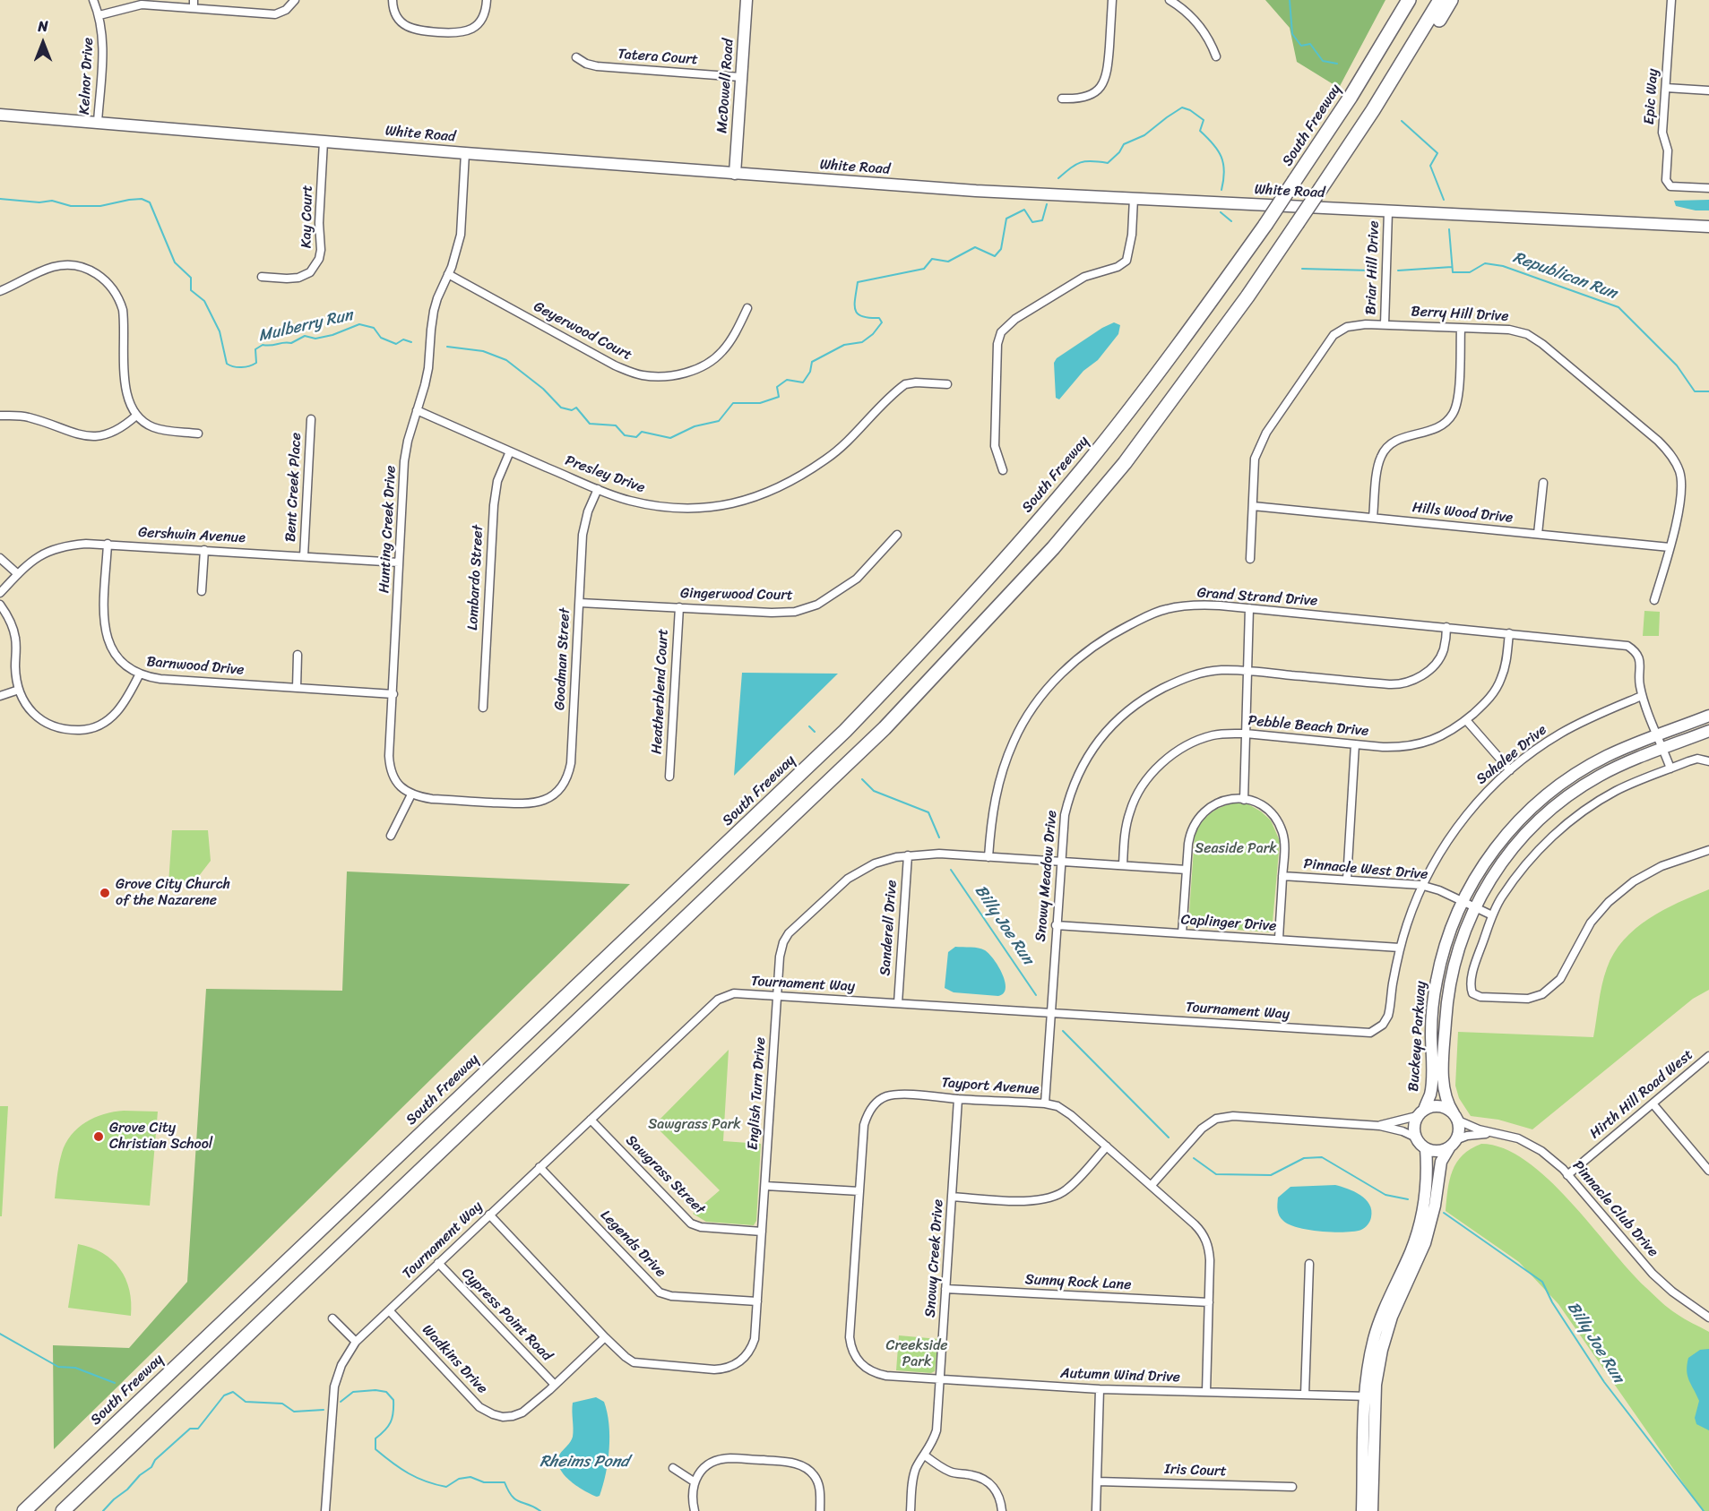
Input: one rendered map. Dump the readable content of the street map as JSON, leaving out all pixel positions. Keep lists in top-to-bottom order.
{
  "streets": {
    "highway": ["South Freeway"],
    "street": [
      "Tatera Court",
      "Kelnor Drive",
      "McDowell Road",
      "Epic Way",
      "White Road",
      "Kay Court",
      "Briar Hill Drive",
      "Berry Hill Drive",
      "Geyerwood Court",
      "Presley Drive",
      "Bent Creek Place",
      "Hills Wood Drive",
      "Hunting Creek Drive",
      "Gershwin Avenue",
      "Lombardo Street",
      "Gingerwood Court",
      "Grand Strand Drive",
      "Goodman Street",
      "Barnwood Drive",
      "Heatherblend Court",
      "Pebble Beach Drive",
      "Sahalee Drive",
      "Pinnacle West Drive",
      "Snowy Meadow Drive",
      "Caplinger Drive",
      "Sanderell Drive",
      "Tournament Way",
      "Buckeye Parkway",
      "Tayport Avenue",
      "English Turn Drive",
      "Hirth Hill Road West",
      "Sawgrass Street",
      "Pinnacle Club Drive",
      "Legends Drive",
      "Snowy Creek Drive",
      "Sunny Rock Lane",
      "Cypress Point Road",
      "Wadkins Drive",
      "Autumn Wind Drive",
      "Iris Court"
    ]
  },
  "crossings": [
    ["Tatera Court", "McDowell Road"],
    ["Kelnor Drive", "White Road"],
    ["McDowell Road", "White Road"],
    ["White Road", "Kay Court"],
    ["White Road", "Briar Hill Drive"],
    ["White Road", "Hunting Creek Drive"],
    ["Briar Hill Drive", "Berry Hill Drive"],
    ["Berry Hill Drive", "Hills Wood Drive"],
    ["Geyerwood Court", "Hunting Creek Drive"],
    ["Presley Drive", "Hunting Creek Drive"],
    ["Presley Drive", "Lombardo Street"],
    ["Presley Drive", "Goodman Street"],
    ["Bent Creek Place", "Gershwin Avenue"],
    ["Hunting Creek Drive", "Gershwin Avenue"],
    ["Hunting Creek Drive", "Goodman Street"],
    ["Hunting Creek Drive", "Barnwood Drive"],
    ["Gershwin Avenue", "Barnwood Drive"],
    ["Gingerwood Court", "Goodman Street"],
    ["Gingerwood Court", "Heatherblend Court"],
    ["Grand Strand Drive", "Pebble Beach Drive"],
    ["Grand Strand Drive", "Sahalee Drive"],
    ["Grand Strand Drive", "Snowy Meadow Drive"],
    ["Grand Strand Drive", "English Turn Drive"],
    ["Pebble Beach Drive", "English Turn Drive"],
    ["Sahalee Drive", "Pinnacle West Drive"],
    ["Sahalee Drive", "Caplinger Drive"],
    ["Sahalee Drive", "Tournament Way"],
    ["Pinnacle West Drive", "Buckeye Parkway"],
    ["Snowy Meadow Drive", "Caplinger Drive"],
    ["Snowy Meadow Drive", "Tournament Way"],
    ["Snowy Meadow Drive", "Tayport Avenue"],
    ["Snowy Meadow Drive", "English Turn Drive"],
    ["Sanderell Drive", "Tournament Way"],
    ["Sanderell Drive", "English Turn Drive"],
    ["Tournament Way", "English Turn Drive"],
    ["Tournament Way", "Sawgrass Street"],
    ["Tournament Way", "Legends Drive"],
    ["Tournament Way", "Cypress Point Road"],
    ["Tournament Way", "Wadkins Drive"],
    ["Buckeye Parkway", "Pinnacle Club Drive"],
    ["Tayport Avenue", "Snowy Creek Drive"],
    ["Tayport Avenue", "Sunny Rock Lane"],
    ["Tayport Avenue", "Autumn Wind Drive"],
    ["English Turn Drive", "Sawgrass Street"],
    ["English Turn Drive", "Legends Drive"],
    ["English Turn Drive", "Wadkins Drive"],
    ["Hirth Hill Road West", "Pinnacle Club Drive"],
    ["Snowy Creek Drive", "Sunny Rock Lane"],
    ["Snowy Creek Drive", "Autumn Wind Drive"],
    ["Cypress Point Road", "Wadkins Drive"]
  ],
  "water": [
    "Republican Run",
    "Mulberry Run",
    "Billy Joe Run",
    "Rheims Pond"
  ],
  "parks": ["Seaside Park", "Sawgrass Park", "Creekside Park"],
  "places": ["Grove City Church of the Nazarene", "Grove City Christian School"],
  "north": "top"
}
